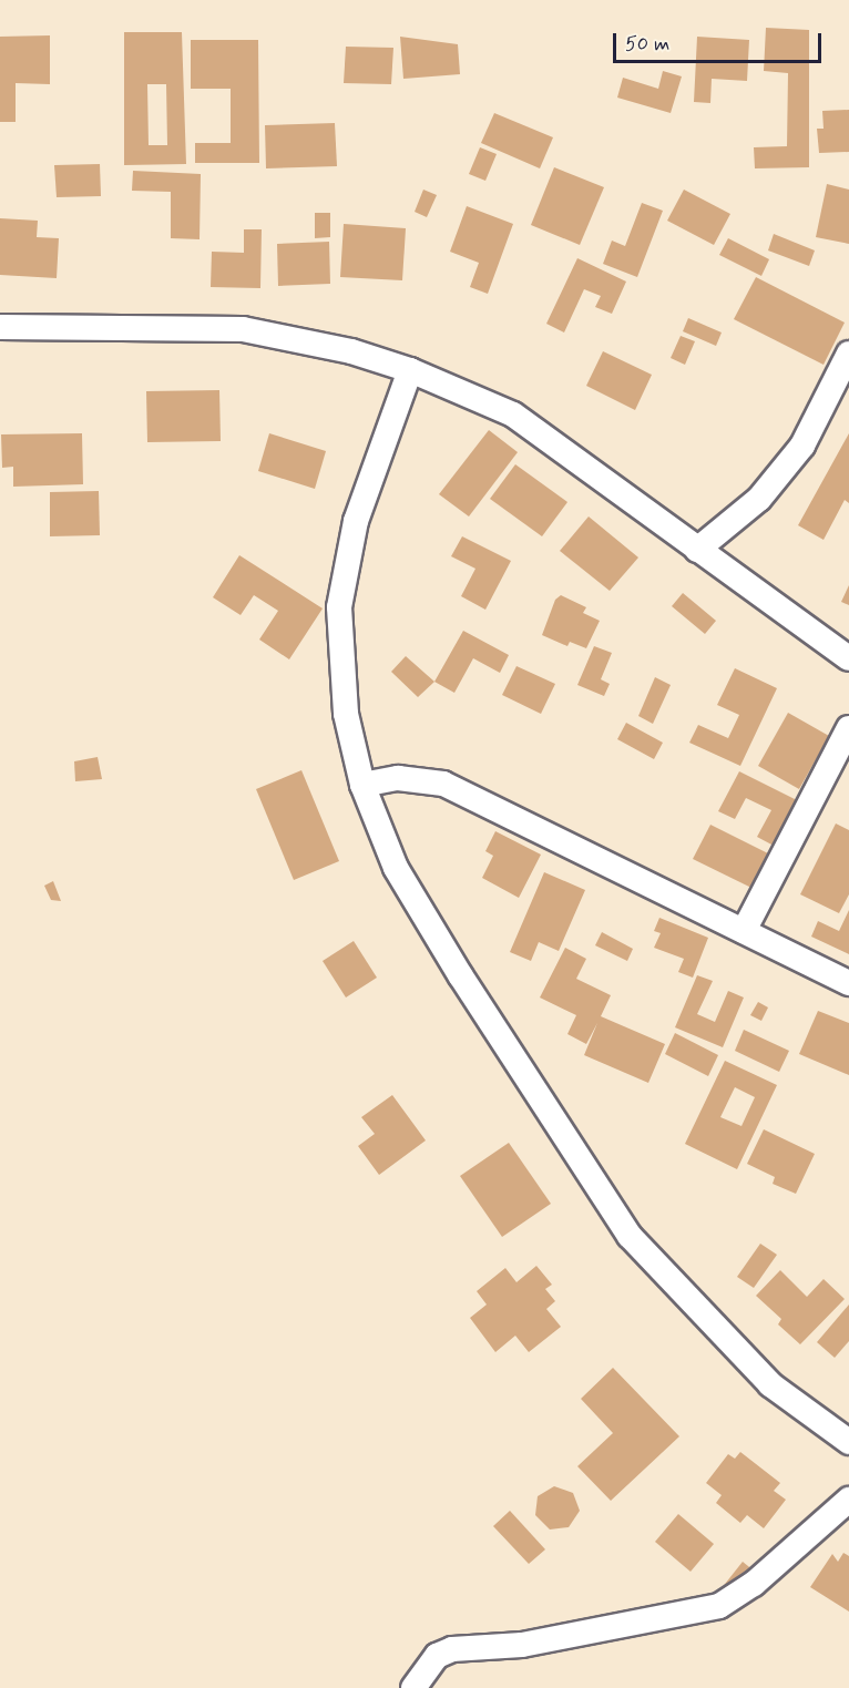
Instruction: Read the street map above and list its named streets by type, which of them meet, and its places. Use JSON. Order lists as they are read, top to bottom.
{
  "scale_bar": "50 m"
}
